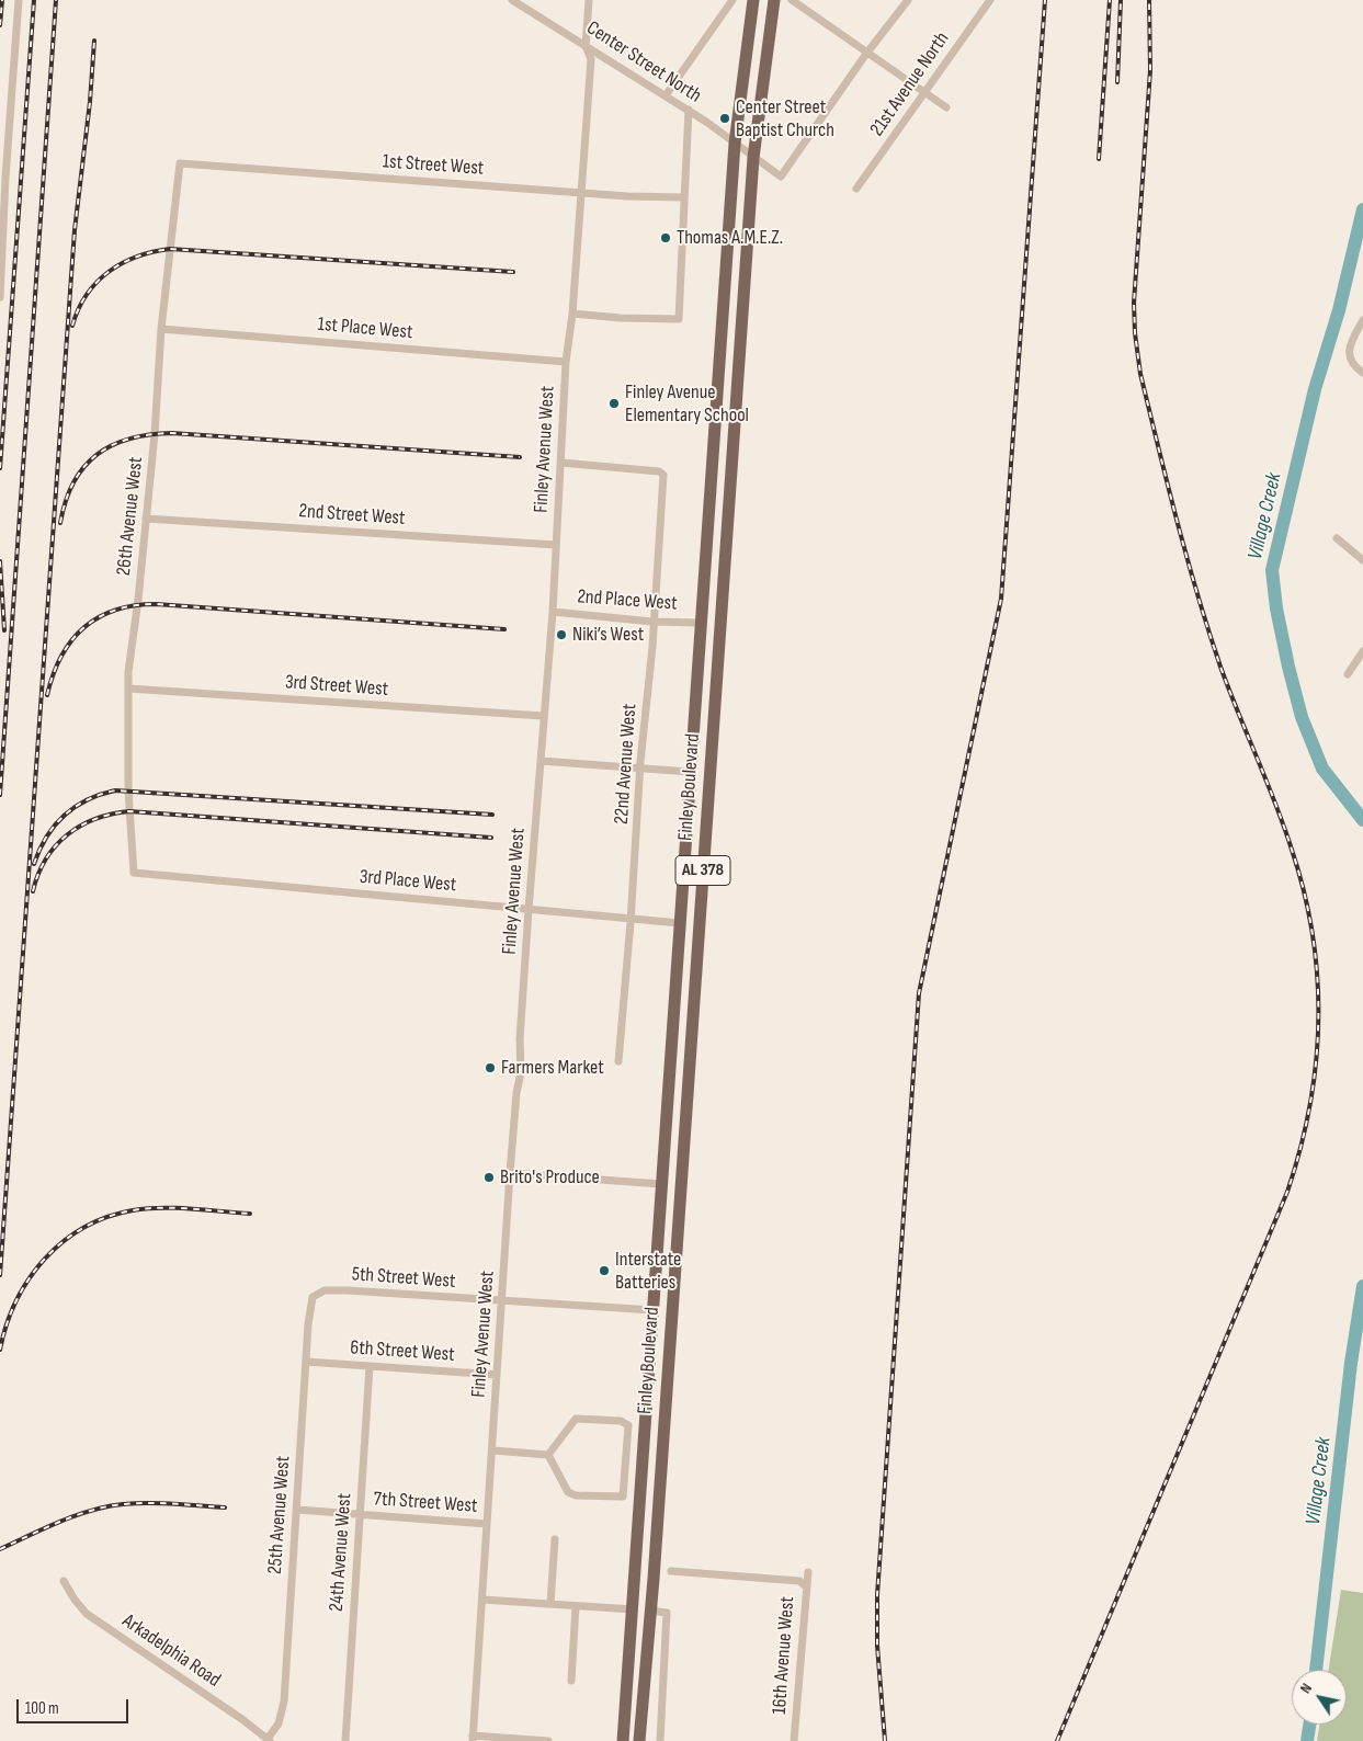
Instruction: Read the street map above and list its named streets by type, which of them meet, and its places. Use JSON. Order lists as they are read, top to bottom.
{
  "streets": {
    "main road": ["Finley Boulevard", "AL 378"],
    "street": [
      "Center Street North",
      "21st Avenue North",
      "1st Street West",
      "1st Place West",
      "Finley Avenue West",
      "2nd Street West",
      "26th Avenue West",
      "2nd Place West",
      "3rd Street West",
      "22nd Avenue West",
      "3rd Place West",
      "5th Street West",
      "6th Street West",
      "7th Street West",
      "25th Avenue West",
      "24th Avenue West",
      "Arkadelphia Road",
      "16th Avenue West"
    ]
  },
  "crossings": [
    ["Center Street North", "Finley Avenue West"],
    ["Center Street North", "Finley Boulevard"],
    ["1st Street West", "Finley Avenue West"],
    ["1st Street West", "26th Avenue West"],
    ["1st Place West", "Finley Avenue West"],
    ["1st Place West", "26th Avenue West"],
    ["Finley Avenue West", "2nd Street West"],
    ["Finley Avenue West", "2nd Place West"],
    ["Finley Avenue West", "3rd Street West"],
    ["Finley Avenue West", "22nd Avenue West"],
    ["Finley Avenue West", "3rd Place West"],
    ["Finley Avenue West", "5th Street West"],
    ["Finley Avenue West", "6th Street West"],
    ["Finley Avenue West", "7th Street West"],
    ["2nd Street West", "26th Avenue West"],
    ["26th Avenue West", "3rd Street West"],
    ["26th Avenue West", "3rd Place West"],
    ["2nd Place West", "22nd Avenue West"],
    ["2nd Place West", "Finley Boulevard"],
    ["22nd Avenue West", "3rd Place West"],
    ["Finley Boulevard", "3rd Place West"],
    ["Finley Boulevard", "5th Street West"],
    ["5th Street West", "25th Avenue West"],
    ["6th Street West", "25th Avenue West"],
    ["6th Street West", "24th Avenue West"],
    ["7th Street West", "25th Avenue West"],
    ["7th Street West", "24th Avenue West"],
    ["25th Avenue West", "Arkadelphia Road"]
  ],
  "water": ["Village Creek"],
  "places": [
    "Center Street Baptist Church",
    "Thomas A.M.E.Z.",
    "Finley Avenue Elementary School",
    "Niki’s West",
    "Farmers Market",
    "Brito's Produce",
    "Interstate Batteries"
  ],
  "scale_bar": "100 m",
  "north": "top left"
}
